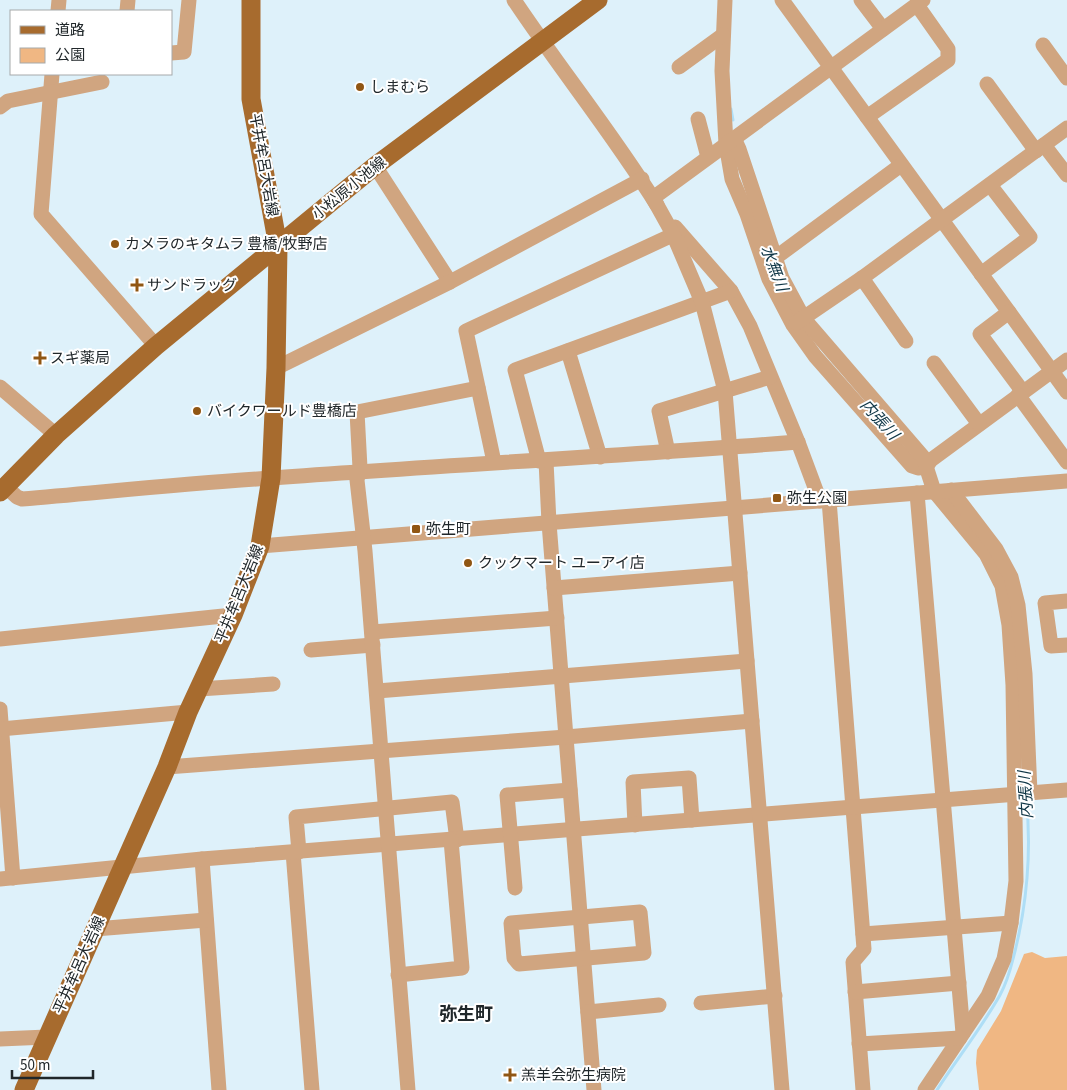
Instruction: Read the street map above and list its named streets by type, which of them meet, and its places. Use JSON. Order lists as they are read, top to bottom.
{
  "streets": {
    "main road": ["平井牟呂大岩線", "小松原小池線"]
  },
  "crossings": [
    ["平井牟呂大岩線", "小松原小池線"]
  ],
  "districts": ["弥生町"],
  "water": ["水無川", "内張川"],
  "places": {
    "other": [
      "しまむら",
      "カメラのキタムラ 豊橋/牧野店",
      "バイクワールド豊橋店",
      "クックマート ユーアイ店"
    ],
    "health": ["サンドラッグ", "スギ薬局", "羔羊会弥生病院"],
    "transit": ["弥生公園", "弥生町"]
  },
  "legend": ["道路", "公園"],
  "scale_bar": "50 m"
}
